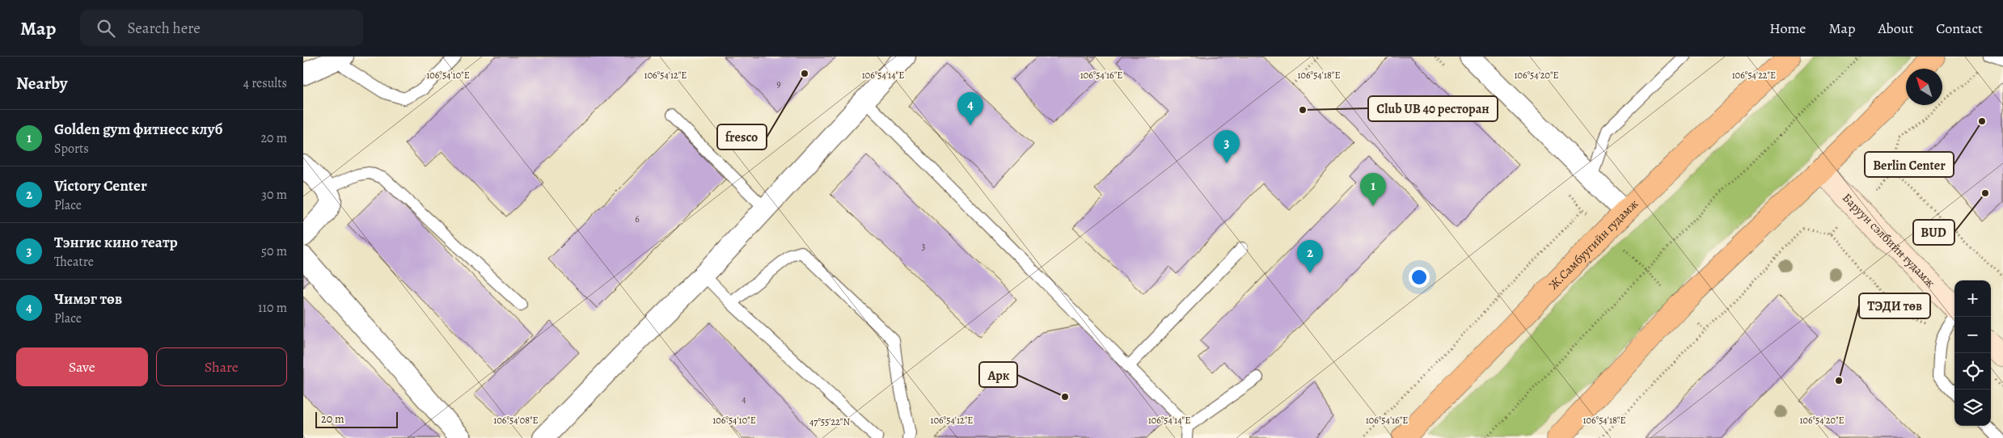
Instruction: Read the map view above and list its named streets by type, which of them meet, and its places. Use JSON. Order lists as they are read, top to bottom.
{
  "streets": {
    "main road": ["Баруун сэлбийн гудамж", "Ж.Самбуугийн гудамж"]
  },
  "places": [
    "fresco",
    "Club UB 40 ресторан",
    "Berlin Center",
    "BUD",
    "ТЭДИ төв",
    "Арк"
  ],
  "house_numbers": [
    "9",
    "6",
    "3",
    "4"
  ],
  "scale_bar": "20 m",
  "north": "top left",
  "page": {
    "header": "Map",
    "search": "Search here",
    "nav": [
      "Home",
      "Map",
      "About",
      "Contact"
    ],
    "heading": ["Nearby", "4 results"],
    "pins": [
      "4",
      "3",
      "1",
      "2"
    ],
    "list": [
      {
        "mark": "1",
        "name": "Golden gym фитнесс клуб",
        "note": "Sports",
        "value": "20 m"
      },
      {
        "mark": "2",
        "name": "Victory Center",
        "note": "Place",
        "value": "30 m"
      },
      {
        "mark": "3",
        "name": "Тэнгис кино театр",
        "note": "Theatre",
        "value": "50 m"
      },
      {
        "mark": "4",
        "name": "Чимэг төв",
        "note": "Place",
        "value": "110 m"
      }
    ],
    "map_buttons": ["+", "−"],
    "buttons": ["Save", "Share"],
    "scale": "20 m"
  },
  "coordinates": [
    "106°54'22\"E",
    "106°54'10\"E",
    "106°54'12\"E",
    "106°54'14\"E",
    "106°54'16\"E",
    "106°54'18\"E",
    "106°54'20\"E",
    "106°54'08\"E",
    "47°55'22\"N"
  ]
}
